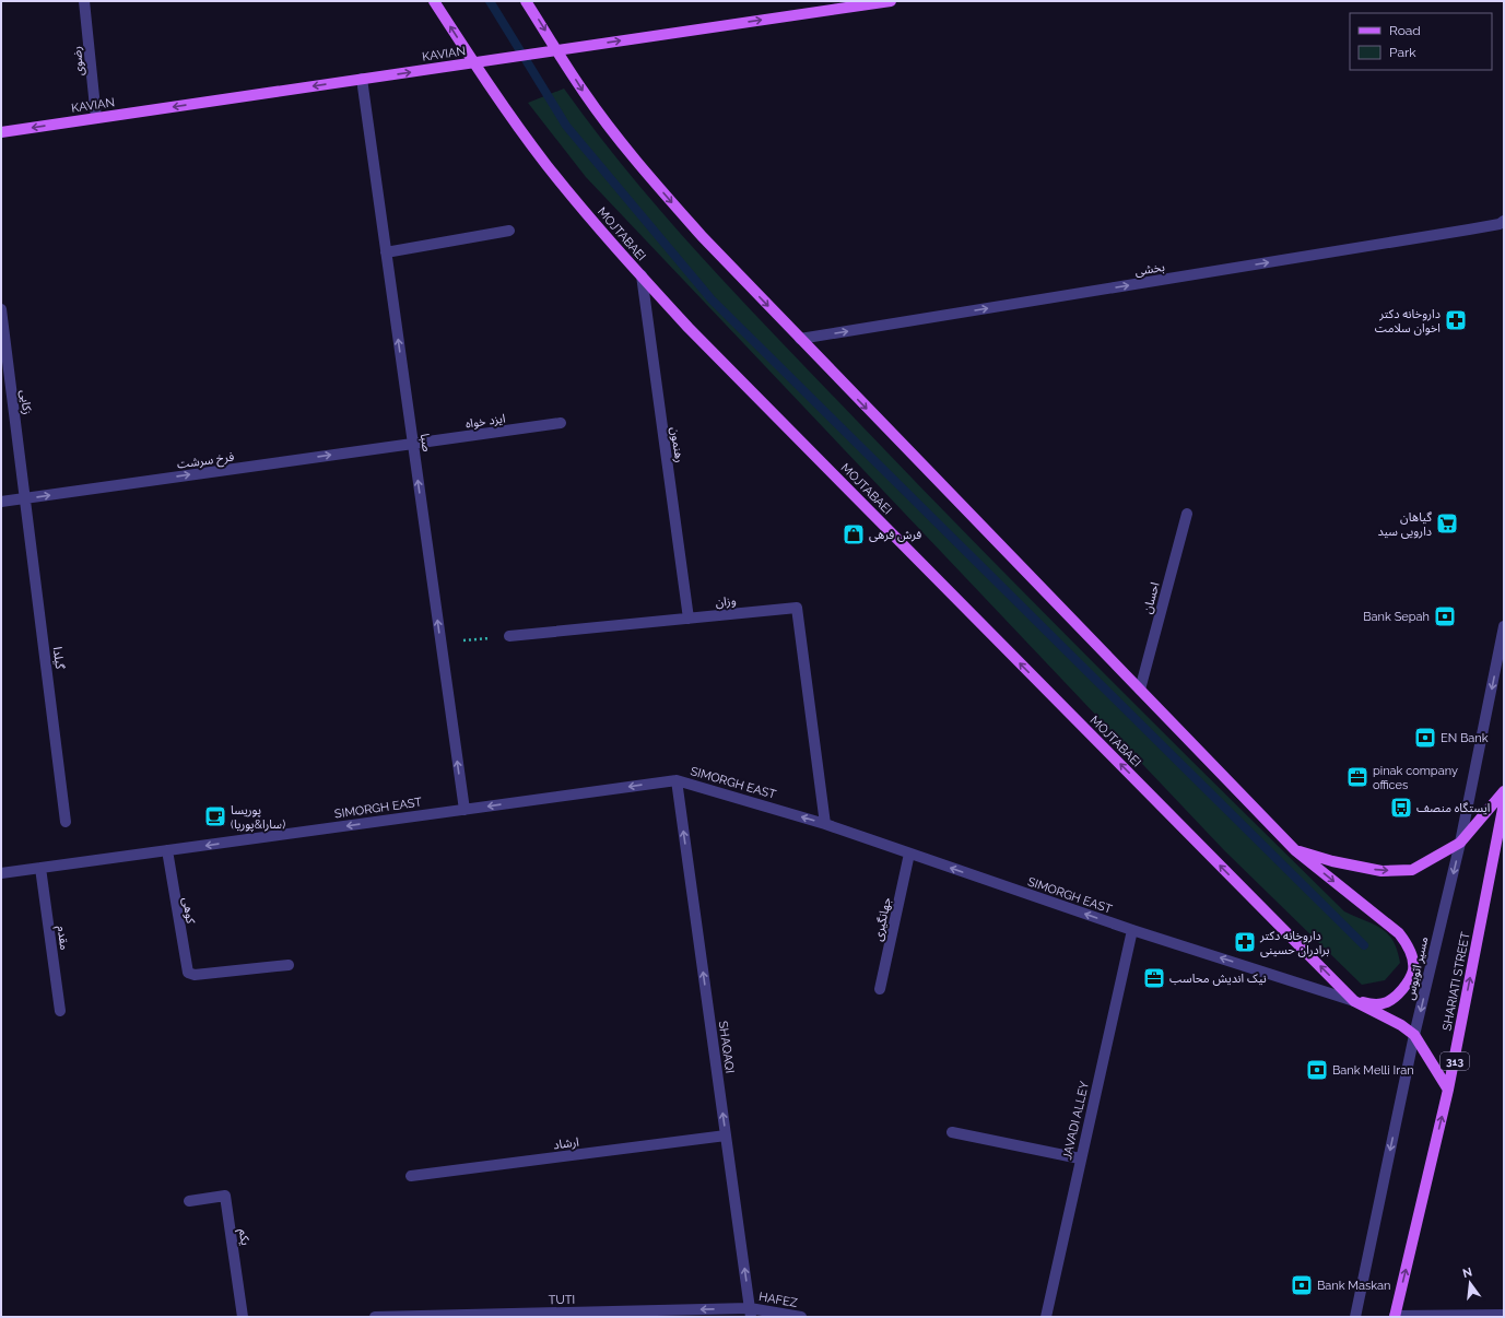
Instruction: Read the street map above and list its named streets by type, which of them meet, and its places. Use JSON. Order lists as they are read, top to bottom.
{
  "streets": {
    "main road": [
      "KAVIAN",
      "MOJTABAEI",
      "SHARIATI STREET",
      "313"
    ],
    "street": [
      "رضوی",
      "بخشی",
      "زکایی",
      "ایزد خواه",
      "صبا",
      "رهنمون",
      "فرخ سرشت",
      "احسان",
      "وزان",
      "گیلدا",
      "SIMORGH EAST",
      "کوهی",
      "جهانگیری",
      "مقدم",
      "مسیر اتوبوس",
      "SHAQAQI",
      "JAVADI ALLEY",
      "ارشاد",
      "یکم",
      "TUTI",
      "HAFEZ"
    ]
  },
  "crossings": [
    ["KAVIAN", "رضوی"],
    ["KAVIAN", "MOJTABAEI"],
    ["KAVIAN", "صبا"],
    ["MOJTABAEI", "رهنمون"],
    ["MOJTABAEI", "SIMORGH EAST"],
    ["MOJTABAEI", "مسیر اتوبوس"],
    ["زکایی", "فرخ سرشت"],
    ["زکایی", "گیلدا"],
    ["ایزد خواه", "صبا"],
    ["ایزد خواه", "فرخ سرشت"],
    ["صبا", "فرخ سرشت"],
    ["صبا", "SIMORGH EAST"],
    ["رهنمون", "وزان"],
    ["فرخ سرشت", "گیلدا"],
    ["وزان", "SIMORGH EAST"],
    ["SIMORGH EAST", "کوهی"],
    ["SIMORGH EAST", "جهانگیری"],
    ["SIMORGH EAST", "مقدم"],
    ["SIMORGH EAST", "SHAQAQI"],
    ["SIMORGH EAST", "JAVADI ALLEY"],
    ["SHAQAQI", "ارشاد"],
    ["SHAQAQI", "TUTI"],
    ["SHAQAQI", "HAFEZ"],
    ["TUTI", "HAFEZ"]
  ],
  "one_way": [
    "بخشی",
    "صبا",
    "فرخ سرشت",
    "SIMORGH EAST",
    "مسیر اتوبوس",
    "SHARIATI STREET",
    "SHAQAQI",
    "TUTI"
  ],
  "places": {
    "pharmacy": ["داروخانه دکتر اخوان سلامت", "داروخانه دکتر برادران حسینی"],
    "supermarket": ["گیاهان دارویی سید"],
    "shop": ["فرش فرهی"],
    "bank": [
      "Bank Sepah",
      "EN Bank",
      "Bank Melli Iran",
      "Bank Maskan"
    ],
    "office": ["pinak company offices", "نیک اندیش محاسب"],
    "bus stop": ["ایستگاه منصف"],
    "cafe": ["پوریسا (سارا&پوریا)"]
  },
  "legend": ["Road", "Park"],
  "north": "top"
}
